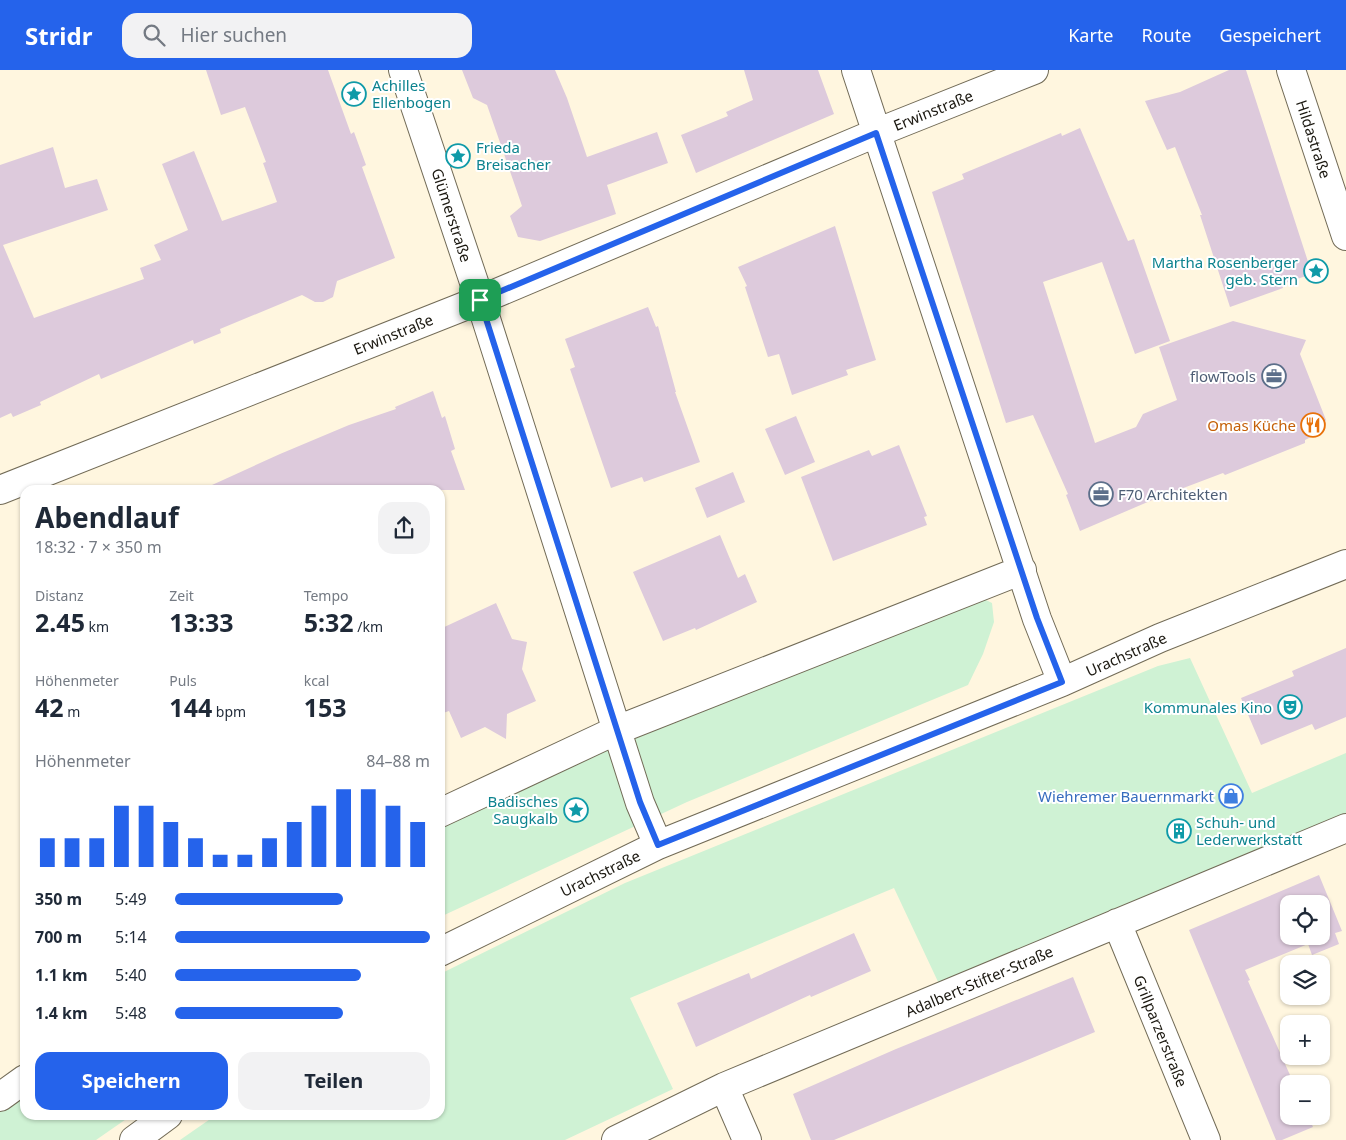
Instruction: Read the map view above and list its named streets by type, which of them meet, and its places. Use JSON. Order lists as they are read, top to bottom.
{
  "streets": {
    "street": [
      "Erwinstraße",
      "Hildastraße",
      "Glümerstraße",
      "Urachstraße",
      "Adalbert-Stifter-Straße",
      "Grillparzerstraße"
    ]
  },
  "crossings": [
    ["Erwinstraße", "Glümerstraße"],
    ["Glümerstraße", "Urachstraße"],
    ["Adalbert-Stifter-Straße", "Grillparzerstraße"]
  ],
  "places": {
    "place": [
      "Achilles Ellenbogen",
      "Frieda Breisacher",
      "Martha Rosenberger geb. Stern",
      "Badisches Saugkalb"
    ],
    "office": ["flowTools", "F70 Architekten"],
    "restaurant": ["Omas Küche"],
    "theatre": ["Kommunales Kino"],
    "shop": ["Wiehremer Bauernmarkt"],
    "building": ["Schuh- und Lederwerkstatt"]
  },
  "page": {
    "header": "Stridr",
    "search": "Hier suchen",
    "nav": ["Karte", "Route", "Gespeichert"],
    "heading": ["Abendlauf", "18:32 · 7 × 350 m"],
    "stats": [
      ["Distanz", "2.45 km"],
      ["Zeit", "13:33"],
      ["Tempo", "5:32 /km"],
      ["Höhenmeter", "42 m"],
      ["Puls", "144 bpm"],
      ["kcal", "153"]
    ],
    "chart": ["Höhenmeter", "84–88 m"],
    "list": [
      {
        "name": "350 m",
        "note": "5:49"
      },
      {
        "name": "700 m",
        "note": "5:14"
      },
      {
        "name": "1.1 km",
        "note": "5:40"
      },
      {
        "name": "1.4 km",
        "note": "5:48"
      }
    ],
    "map_buttons": ["+", "−"],
    "buttons": ["Speichern", "Teilen"]
  }
}
